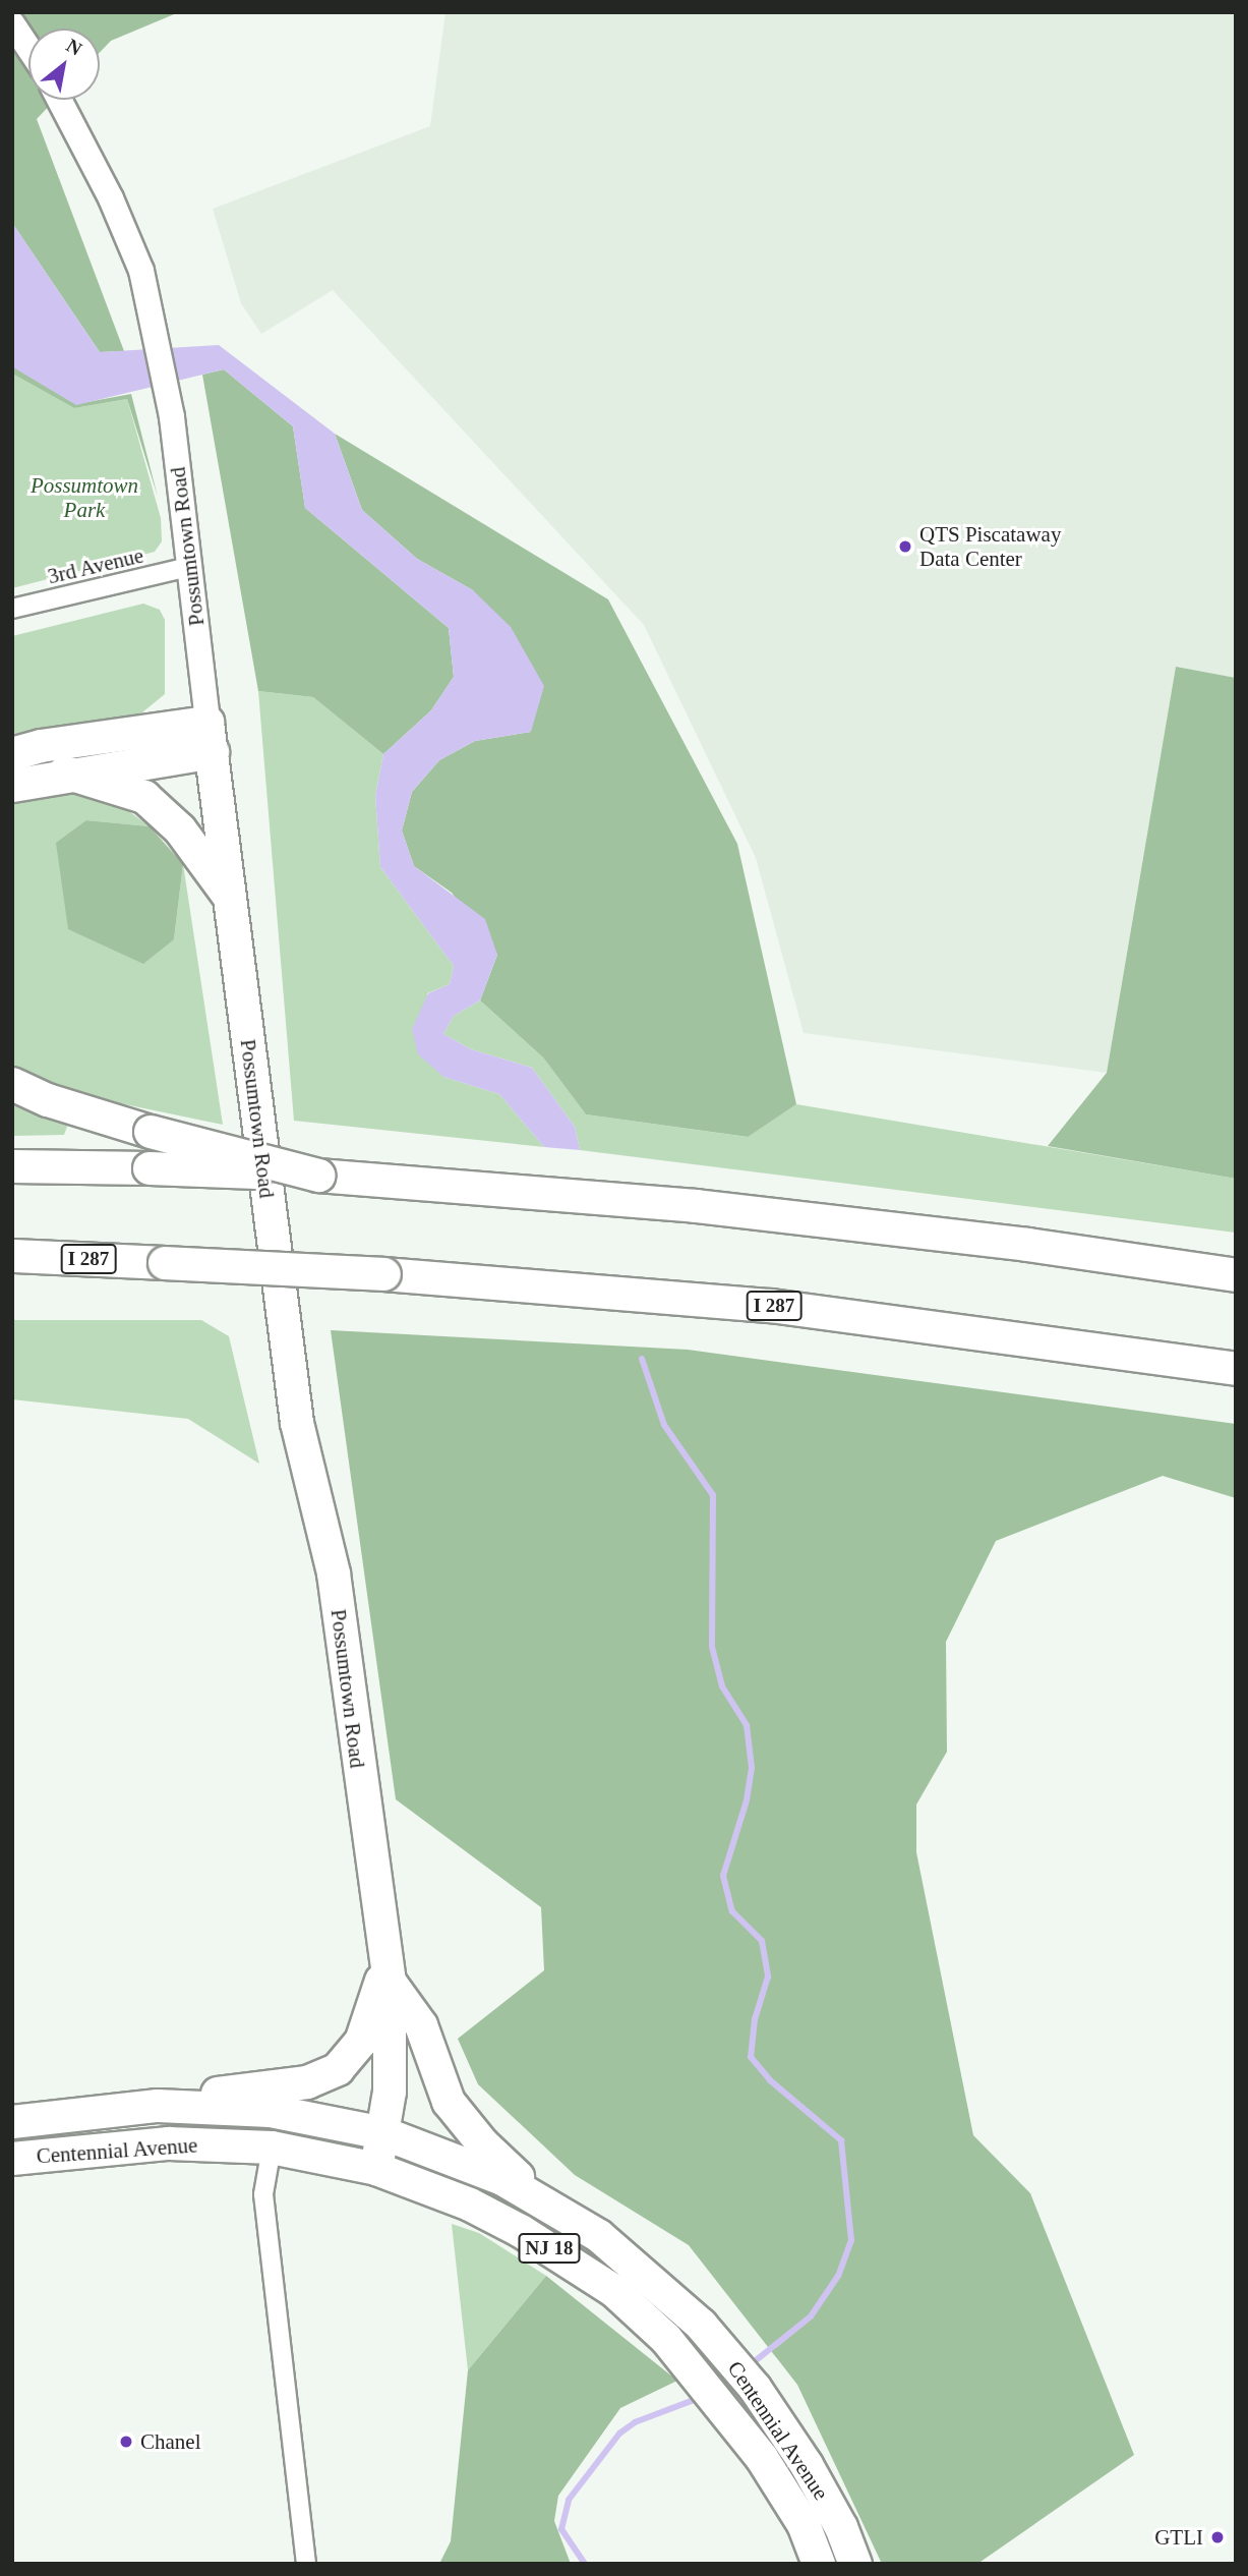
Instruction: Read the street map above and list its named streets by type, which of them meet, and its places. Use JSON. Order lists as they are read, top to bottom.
{
  "streets": {
    "highway": [
      "Possumtown Road",
      "I 287",
      "Centennial Avenue",
      "NJ 18"
    ],
    "street": ["3rd Avenue"]
  },
  "crossings": [
    ["Possumtown Road", "3rd Avenue"],
    ["Possumtown Road", "Centennial Avenue"]
  ],
  "parks": ["Possumtown Park"],
  "places": ["QTS Piscataway Data Center", "Chanel", "GTLI"],
  "north": "top right"
}
